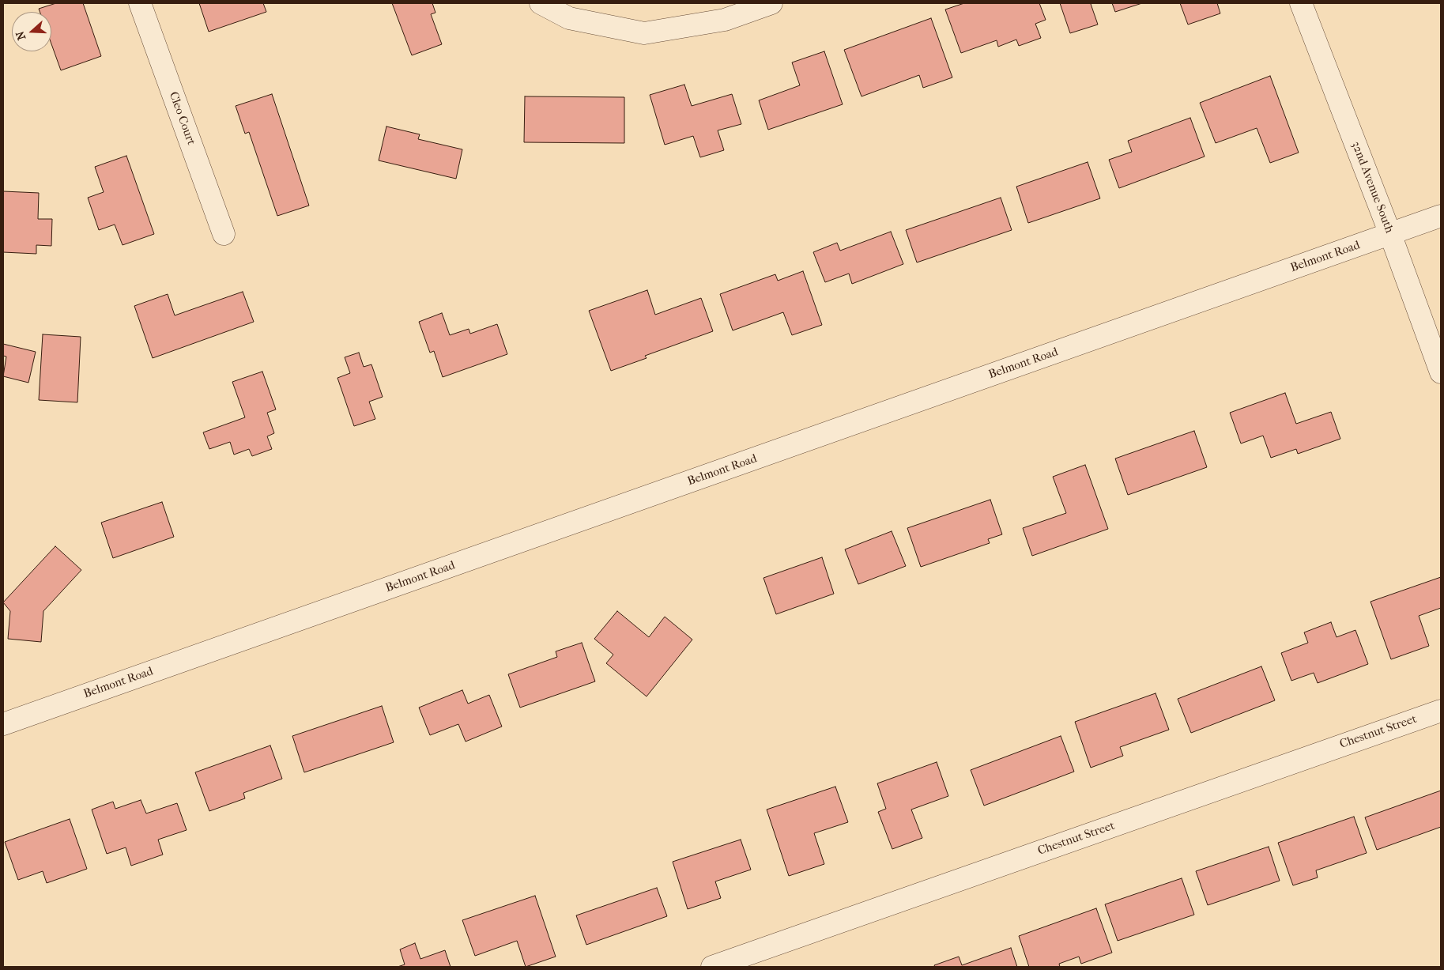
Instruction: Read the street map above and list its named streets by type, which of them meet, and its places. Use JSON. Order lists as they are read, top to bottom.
{
  "streets": {
    "street": [
      "Cleo Court",
      "32nd Avenue South",
      "Belmont Road",
      "Chestnut Street"
    ]
  },
  "crossings": [
    ["32nd Avenue South", "Belmont Road"]
  ],
  "north": "left"
}
